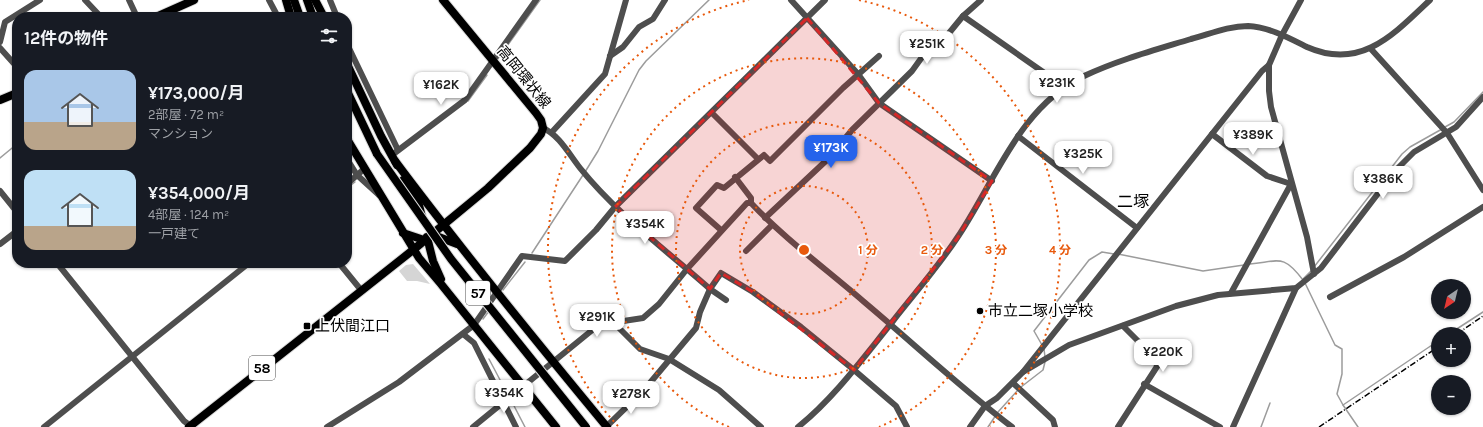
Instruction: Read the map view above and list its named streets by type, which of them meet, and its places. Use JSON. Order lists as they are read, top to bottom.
{
  "streets": {
    "main road": ["高岡環状線", "57", "58"]
  },
  "crossings": [
    ["高岡環状線", "57"],
    ["高岡環状線", "58"],
    ["57", "58"]
  ],
  "districts": ["二塚"],
  "places": {
    "other": ["市立二塚小学校"],
    "transit": ["上伏間江口"]
  },
  "north": "bottom left",
  "page": {
    "heading": "12件の物件",
    "price": [
      "¥251K",
      "¥231K",
      "¥162K",
      "¥389K",
      "¥173K",
      "¥325K",
      "¥386K",
      "¥354K",
      "¥291K",
      "¥220K",
      "¥354K",
      "¥278K"
    ],
    "list": [
      {
        "name": "¥173,000/月",
        "note": "2部屋 · 72 m² · マンション"
      },
      {
        "name": "¥354,000/月",
        "note": "4部屋 · 124 m² · 一戸建て"
      }
    ],
    "map_buttons": ["+", "−"]
  },
  "rings": [
    "1 分",
    "2 分",
    "3 分",
    "4 分"
  ]
}
